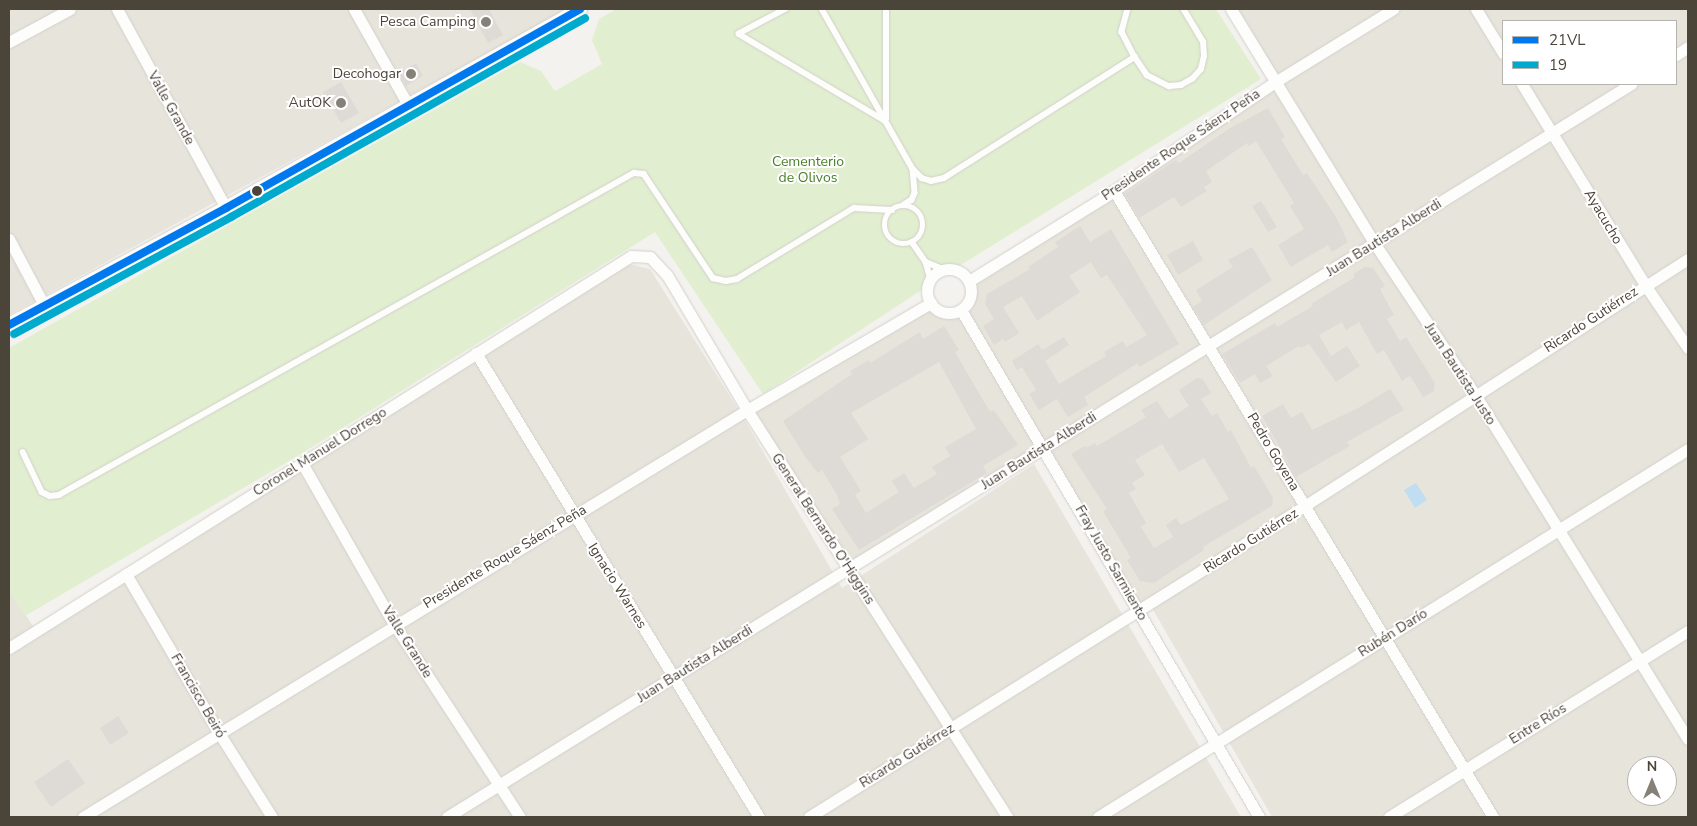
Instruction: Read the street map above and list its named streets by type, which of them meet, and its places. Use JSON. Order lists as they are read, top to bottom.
{
  "streets": {
    "street": [
      "Valle Grande",
      "Presidente Roque Sáenz Peña",
      "Ayacucho",
      "Juan Bautista Alberdi",
      "Ricardo Gutiérrez",
      "Juan Bautista Justo",
      "Coronel Manuel Dorrego",
      "Pedro Goyena",
      "General Bernardo O'Higgins",
      "Fray Justo Sarmiento",
      "Ignacio Warnes",
      "Rubén Darío",
      "Francisco Beiró",
      "Entre Ríos"
    ]
  },
  "crossings": [
    ["Valle Grande", "Presidente Roque Sáenz Peña"],
    ["Valle Grande", "Juan Bautista Alberdi"],
    ["Valle Grande", "Coronel Manuel Dorrego"],
    ["Presidente Roque Sáenz Peña", "Juan Bautista Justo"],
    ["Presidente Roque Sáenz Peña", "Pedro Goyena"],
    ["Presidente Roque Sáenz Peña", "General Bernardo O'Higgins"],
    ["Presidente Roque Sáenz Peña", "Fray Justo Sarmiento"],
    ["Presidente Roque Sáenz Peña", "Ignacio Warnes"],
    ["Presidente Roque Sáenz Peña", "Francisco Beiró"],
    ["Ayacucho", "Juan Bautista Alberdi"],
    ["Ayacucho", "Ricardo Gutiérrez"],
    ["Juan Bautista Alberdi", "Juan Bautista Justo"],
    ["Juan Bautista Alberdi", "Pedro Goyena"],
    ["Juan Bautista Alberdi", "General Bernardo O'Higgins"],
    ["Juan Bautista Alberdi", "Fray Justo Sarmiento"],
    ["Juan Bautista Alberdi", "Ignacio Warnes"],
    ["Ricardo Gutiérrez", "Juan Bautista Justo"],
    ["Ricardo Gutiérrez", "Pedro Goyena"],
    ["Ricardo Gutiérrez", "General Bernardo O'Higgins"],
    ["Ricardo Gutiérrez", "Fray Justo Sarmiento"],
    ["Juan Bautista Justo", "Rubén Darío"],
    ["Juan Bautista Justo", "Entre Ríos"],
    ["Coronel Manuel Dorrego", "General Bernardo O'Higgins"],
    ["Coronel Manuel Dorrego", "Ignacio Warnes"],
    ["Coronel Manuel Dorrego", "Francisco Beiró"],
    ["Pedro Goyena", "Rubén Darío"],
    ["Pedro Goyena", "Entre Ríos"],
    ["Fray Justo Sarmiento", "Rubén Darío"]
  ],
  "parks": ["Cementerio de Olivos"],
  "places": ["Pesca Camping", "Decohogar", "AutOK"],
  "lines": ["transit line 21VL", "transit line 19"],
  "legend": ["21VL", "19"],
  "north": "top"
}
